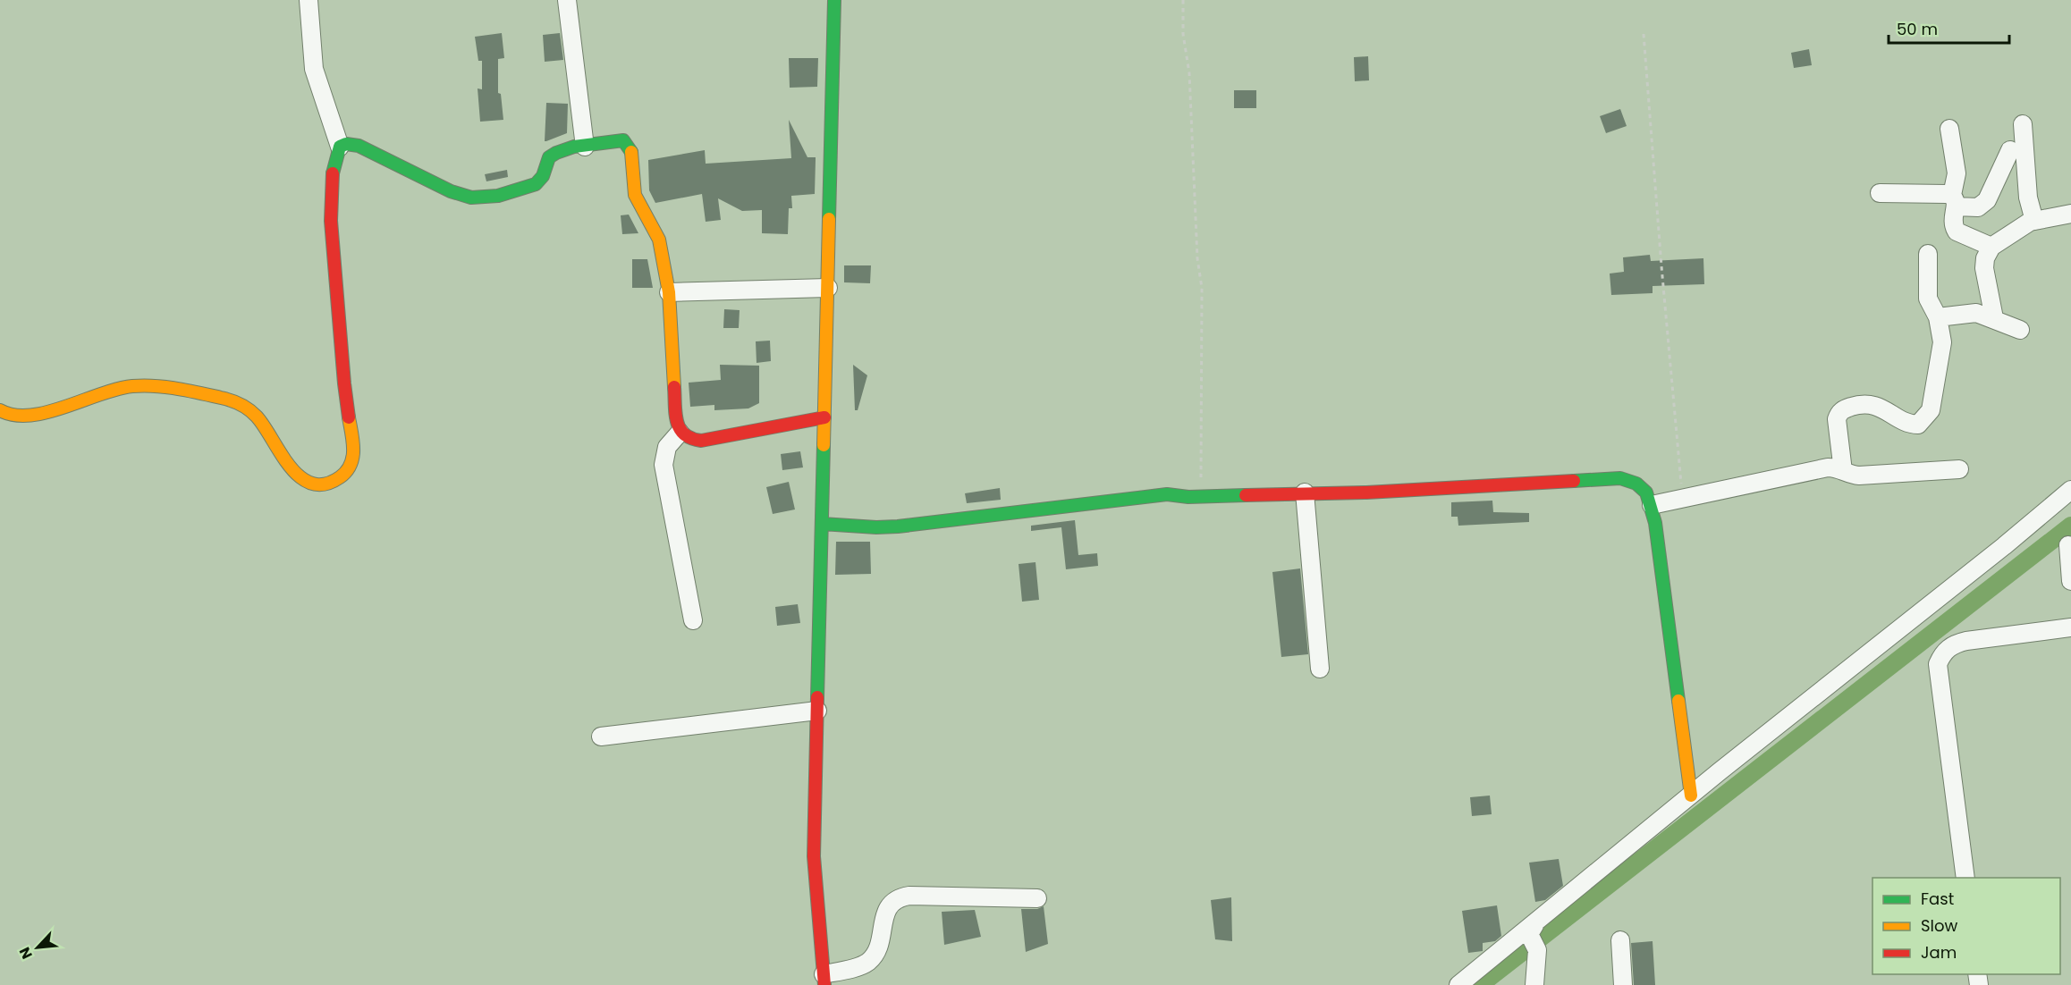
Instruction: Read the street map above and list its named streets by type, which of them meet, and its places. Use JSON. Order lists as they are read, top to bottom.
{
  "legend": ["Fast", "Slow", "Jam"],
  "scale_bar": "50 m",
  "north": "bottom left"
}
